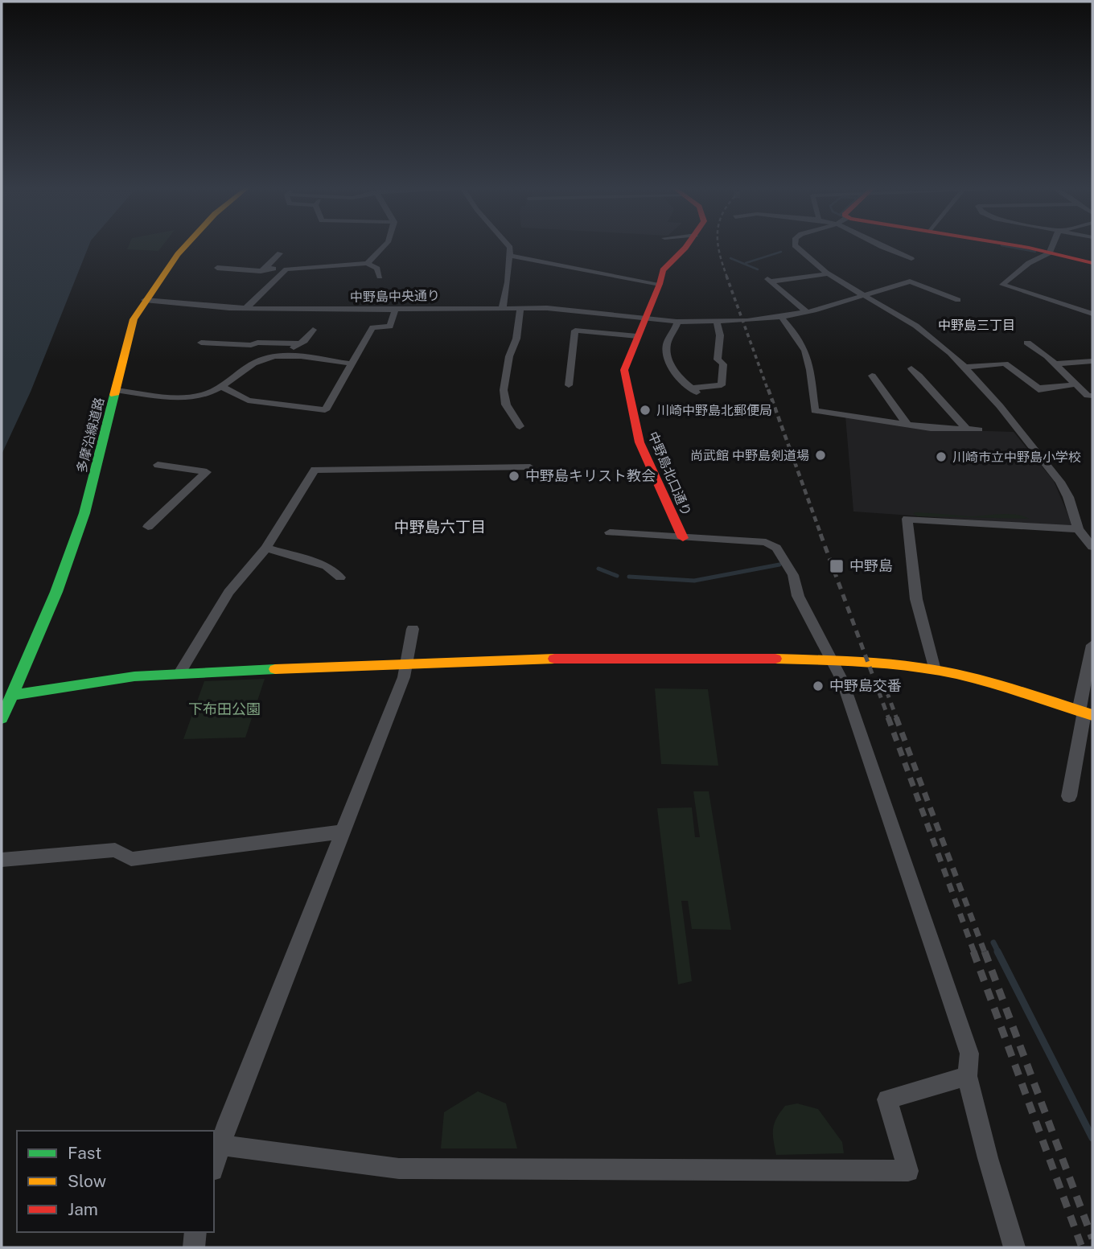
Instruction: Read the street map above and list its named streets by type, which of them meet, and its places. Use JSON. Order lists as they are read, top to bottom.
{
  "streets": {
    "street": ["中野島中央通り", "多摩沿線道路", "中野島北口通り"]
  },
  "crossings": [
    ["中野島中央通り", "多摩沿線道路"],
    ["中野島中央通り", "中野島北口通り"]
  ],
  "districts": ["中野島三丁目", "中野島六丁目"],
  "parks": ["下布田公園"],
  "places": {
    "other": [
      "川崎中野島北郵便局",
      "尚武館 中野島剣道場",
      "川崎市立中野島小学校",
      "中野島キリスト教会",
      "中野島交番"
    ],
    "transit": ["中野島"]
  },
  "legend": ["Fast", "Slow", "Jam"]
}
